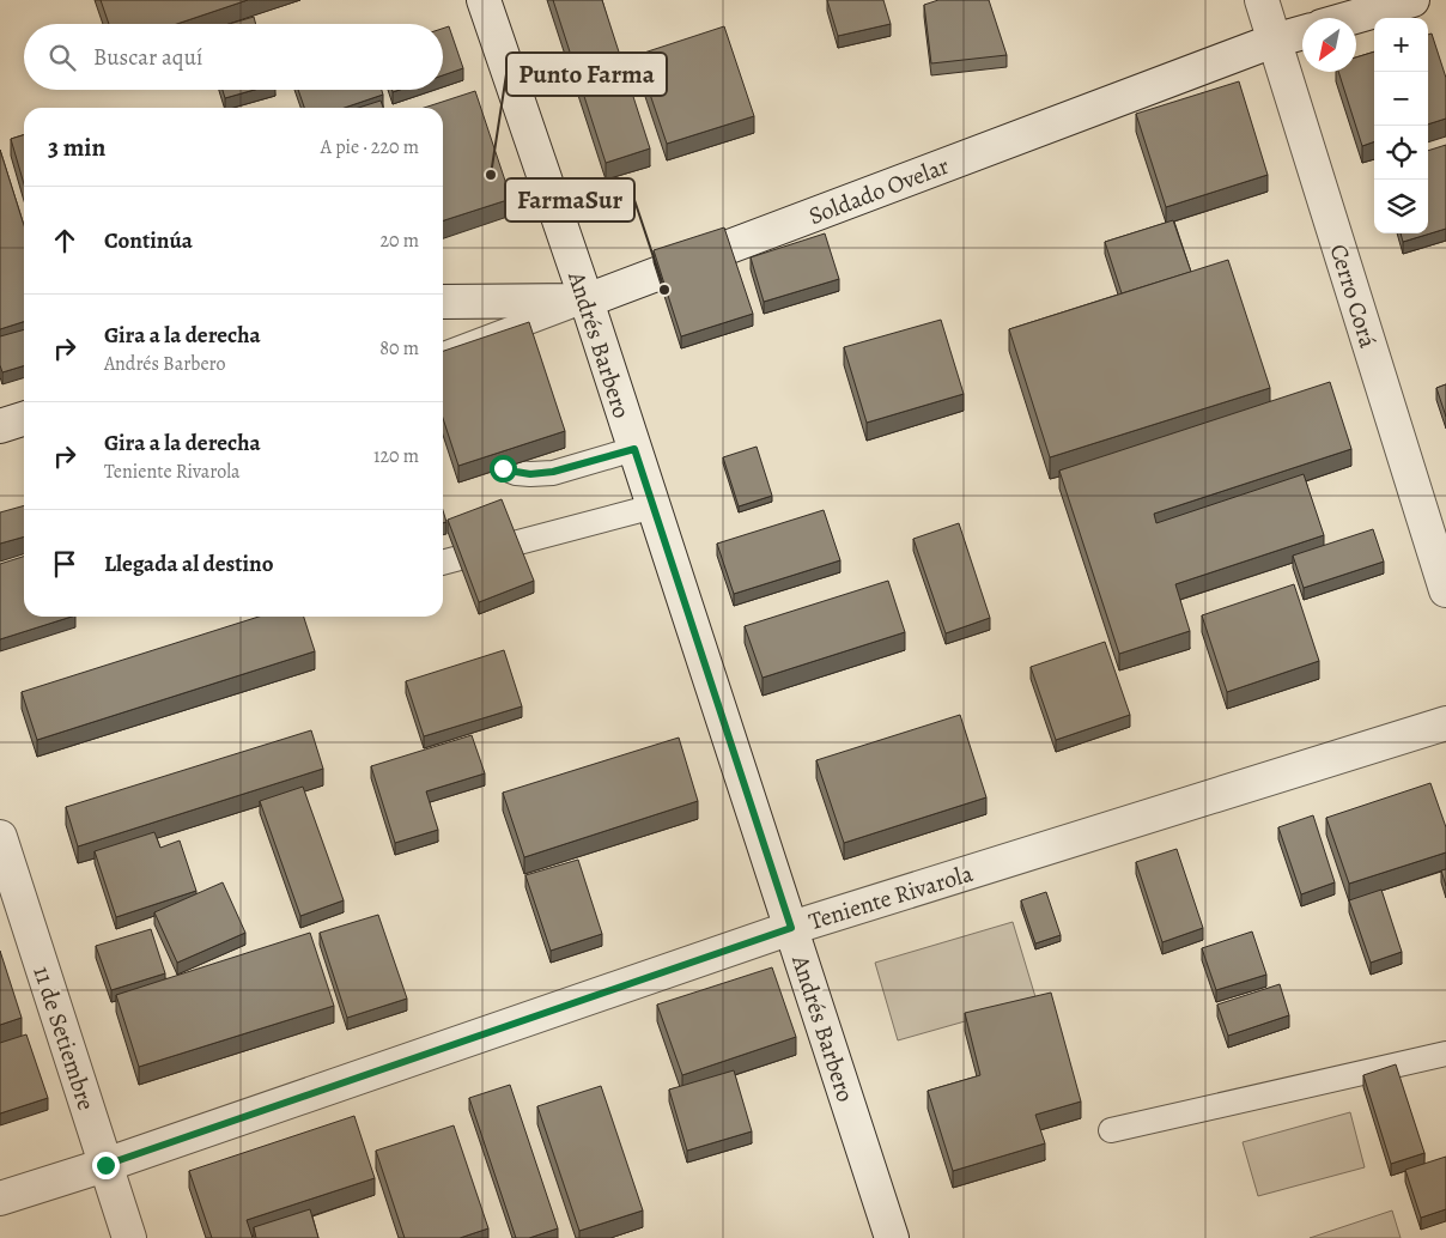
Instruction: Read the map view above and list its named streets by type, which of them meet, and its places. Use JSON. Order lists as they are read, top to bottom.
{
  "streets": {
    "street": [
      "Soldado Ovelar",
      "Cerro Corá",
      "Andrés Barbero",
      "Teniente Rivarola",
      "11 de Setiembre"
    ]
  },
  "crossings": [
    ["Soldado Ovelar", "Cerro Corá"],
    ["Soldado Ovelar", "Andrés Barbero"],
    ["Andrés Barbero", "Teniente Rivarola"],
    ["Teniente Rivarola", "11 de Setiembre"]
  ],
  "places": ["Punto Farma", "FarmaSur"],
  "north": "bottom left",
  "page": {
    "map_buttons": ["+", "−"],
    "search": "Buscar aquí",
    "heading": ["3 min", "A pie · 220 m"],
    "list": [
      ["Continúa", "20 m"],
      ["Gira a la derecha", "Andrés Barbero", "80 m"],
      ["Gira a la derecha", "Teniente Rivarola", "120 m"],
      "Llegada al destino"
    ]
  }
}
